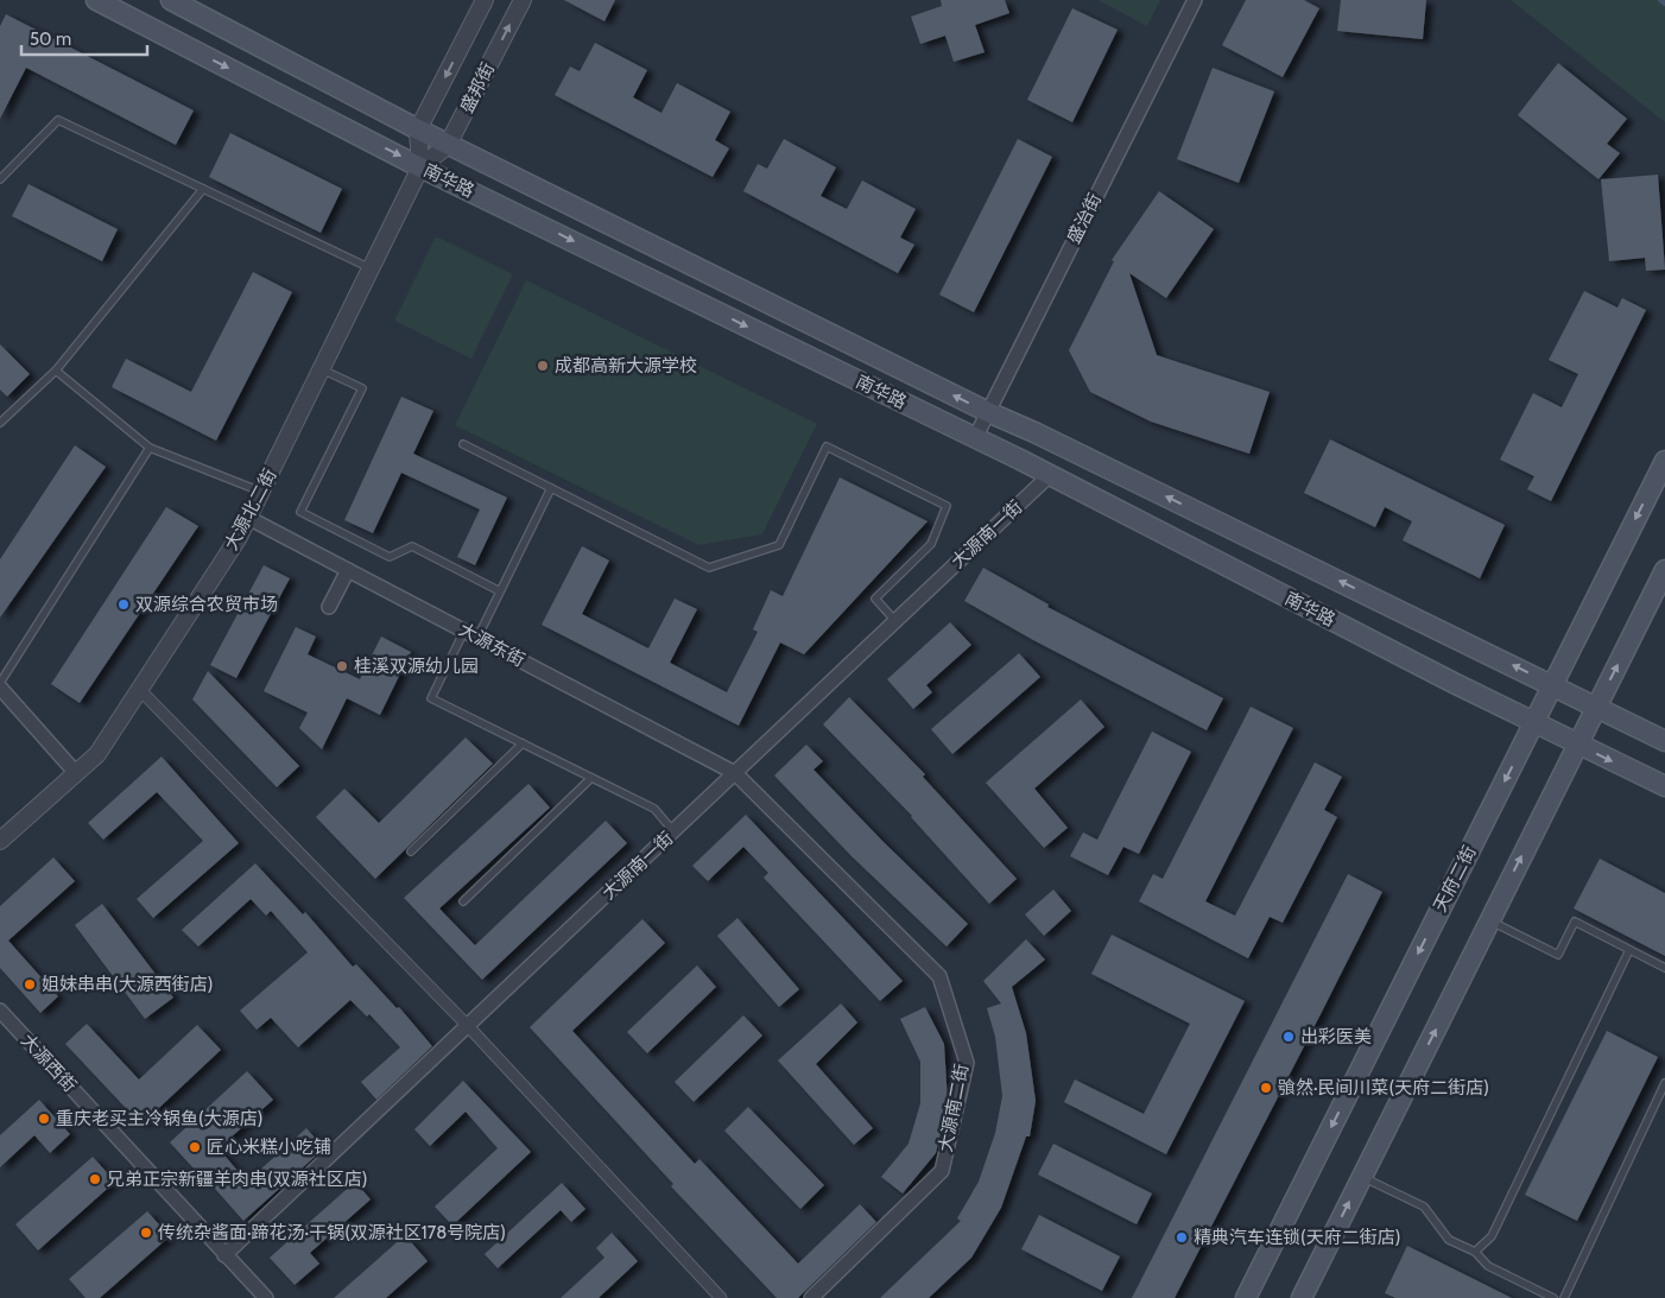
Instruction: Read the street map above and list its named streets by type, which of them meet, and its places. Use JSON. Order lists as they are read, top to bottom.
{
  "streets": {
    "main road": ["南华路", "天府二街"],
    "street": [
      "盛邦街",
      "盛治街",
      "大源北二街",
      "大源南一街",
      "大源东街",
      "大源西街",
      "大源南二街"
    ]
  },
  "crossings": [
    ["盛邦街", "南华路"],
    ["盛邦街", "大源北二街"],
    ["南华路", "盛治街"],
    ["南华路", "大源北二街"],
    ["南华路", "大源南一街"],
    ["南华路", "天府二街"],
    ["大源北二街", "大源东街"],
    ["大源南一街", "大源东街"],
    ["大源南一街", "大源西街"],
    ["大源南一街", "大源南二街"],
    ["大源东街", "大源南二街"]
  ],
  "places": [
    "成都高新大源学校",
    "双源综合农贸市场",
    "桂溪双源幼儿园",
    "姐妹串串(大源西街店)",
    "出彩医美",
    "飸然·民间川菜(天府二街店)",
    "重庆老买主冷锅鱼(大源店)",
    "匠心米糕小吃铺",
    "兄弟正宗新疆羊肉串(双源社区店)",
    "传统杂酱面·蹄花汤·干锅(双源社区178号院店)",
    "精典汽车连锁(天府二街店)"
  ],
  "scale_bar": "50 m"
}
